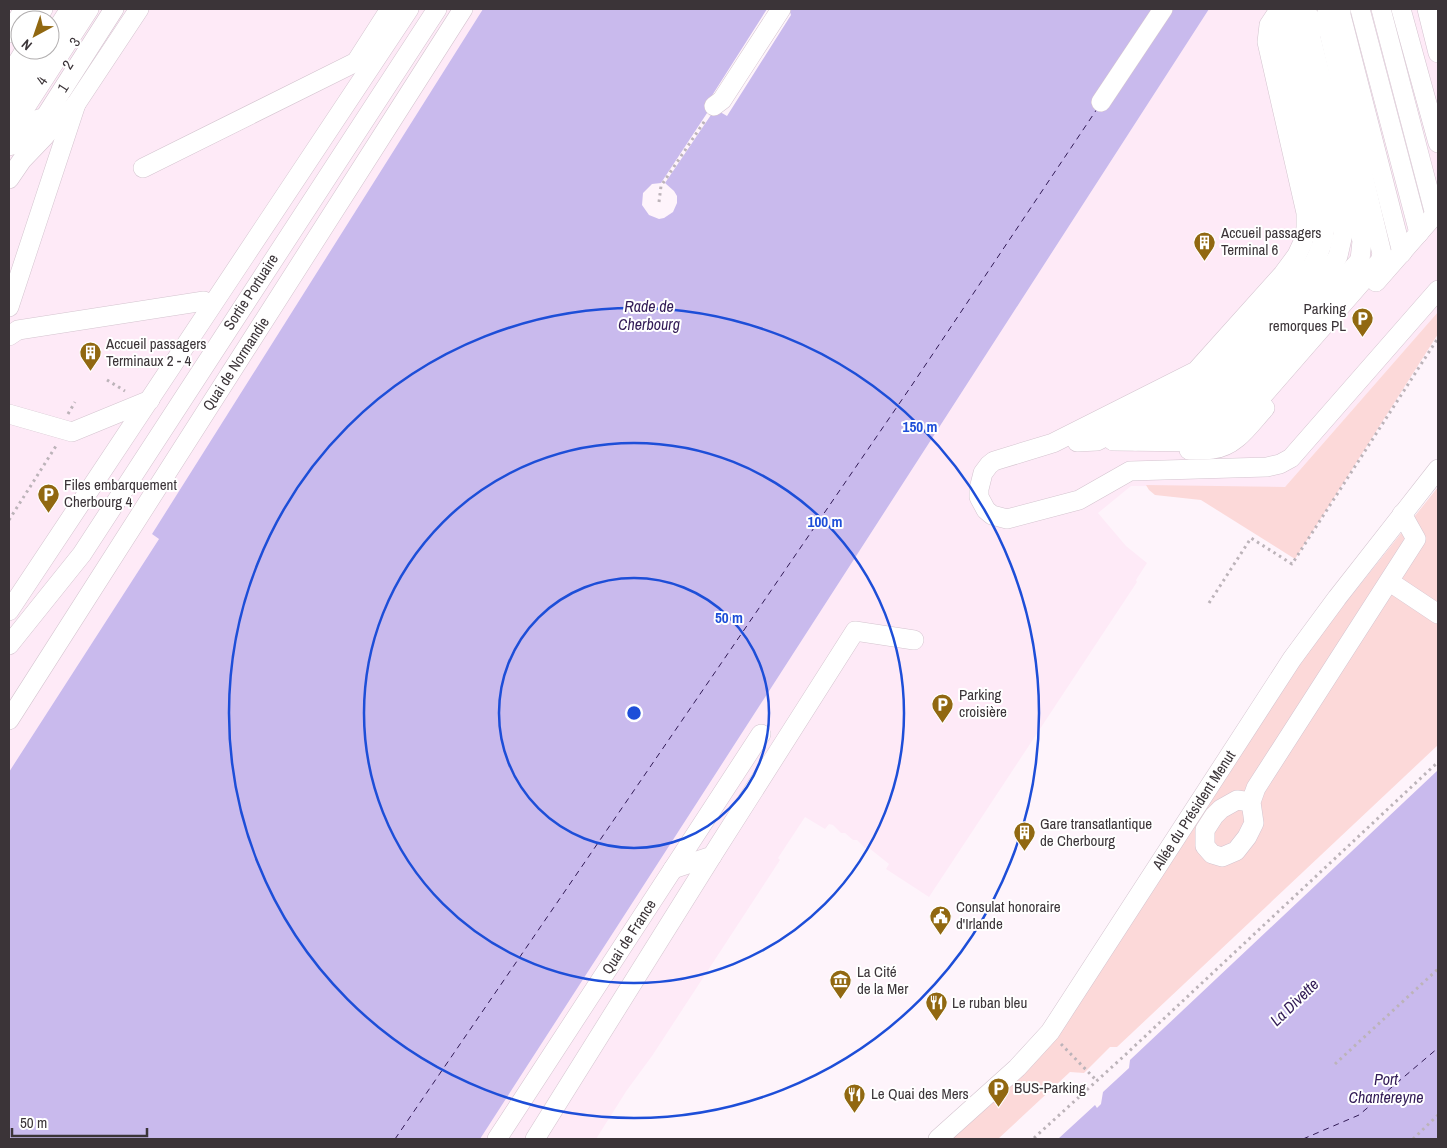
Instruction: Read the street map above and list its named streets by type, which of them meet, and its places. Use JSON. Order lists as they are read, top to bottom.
{
  "streets": {
    "street": [
      "3",
      "2",
      "4",
      "1",
      "Sortie Portuaire",
      "Quai de Normandie",
      "Allée du Président Menut",
      "Quai de France"
    ]
  },
  "crossings": [
    ["3", "2"],
    ["3", "4"],
    ["3", "1"],
    ["2", "4"],
    ["2", "1"],
    ["4", "1"]
  ],
  "water": ["Rade de Cherbourg", "La Divette", "Port Chantereyne"],
  "places": {
    "building": ["Accueil passagers Terminal 6", "Accueil passagers Terminaux 2 - 4", "Gare transatlantique de Cherbourg"],
    "parking": [
      "Parking remorques PL",
      "Files embarquement Cherbourg 4",
      "Parking croisière",
      "BUS-Parking"
    ],
    "public building": ["Consulat honoraire d'Irlande"],
    "museum": ["La Cité de la Mer"],
    "restaurant": ["Le ruban bleu", "Le Quai des Mers"]
  },
  "scale_bar": "50 m",
  "north": "bottom left",
  "rings": ["150 m", "100 m", "50 m"]
}
